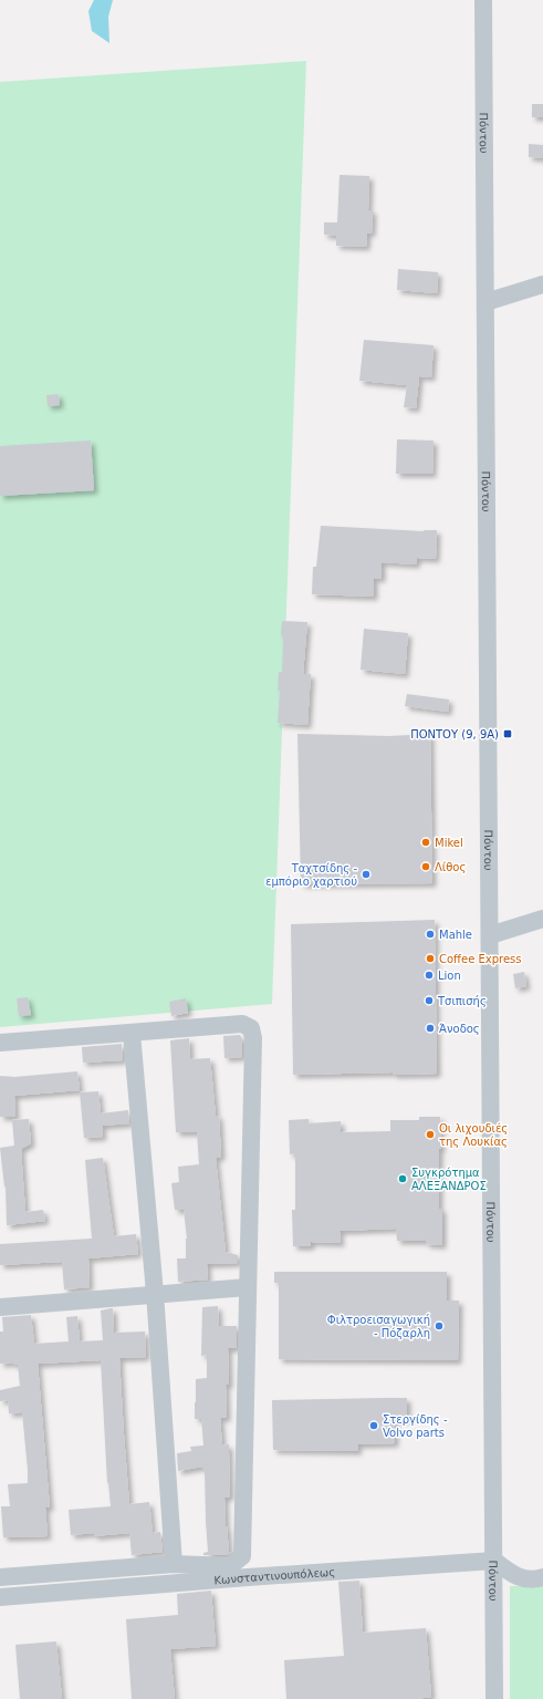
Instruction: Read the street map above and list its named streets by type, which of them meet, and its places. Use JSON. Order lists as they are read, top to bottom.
{
  "streets": {
    "street": ["Πόντου", "Κωνσταντινουπόλεως"]
  },
  "crossings": [
    ["Πόντου", "Κωνσταντινουπόλεως"]
  ],
  "places": {
    "transit": ["ΠΟΝΤΟΥ (9, 9Α)"],
    "other": [
      "Mikel",
      "Λίθος",
      "Ταχτσίδης - εμπόριο χαρτιού",
      "Mahle",
      "Coffee Express",
      "Lion",
      "Τσιπισής",
      "Άνοδος",
      "Οι λιχουδιές της Λουκίας",
      "Συγκρότημα ΑΛΕΞΑΝΔΡΟΣ",
      "Φιλτροεισαγωγική - Πόζαρλη",
      "Στεργίδης - Volvo parts"
    ]
  }
}
